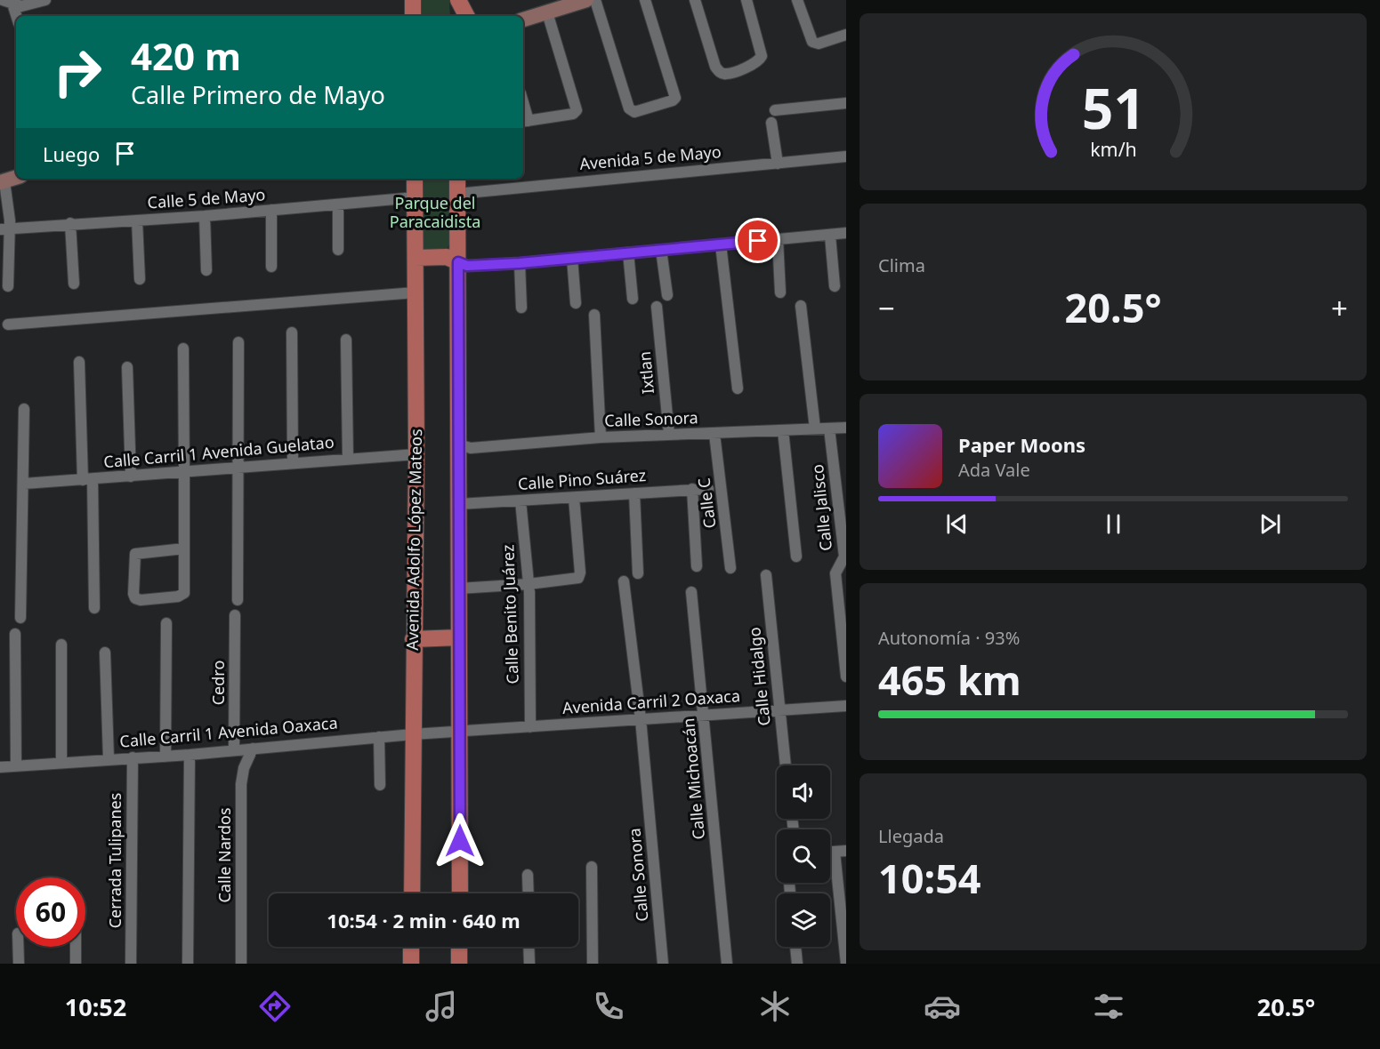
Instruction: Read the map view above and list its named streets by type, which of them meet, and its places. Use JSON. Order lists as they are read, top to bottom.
{
  "streets": {
    "main road": ["Avenida Adolfo López Mateos"],
    "street": [
      "Avenida 5 de Mayo",
      "Calle 5 de Mayo",
      "Ixtlan",
      "Calle Sonora",
      "Calle Carril 1 Avenida Guelatao",
      "Calle Pino Suárez",
      "Calle C",
      "Calle Jalisco",
      "Calle Benito Juárez",
      "Calle Hidalgo",
      "Cedro",
      "Avenida Carril 2 Oaxaca",
      "Calle Carril 1 Avenida Oaxaca",
      "Calle Michoacán",
      "Calle Nardos",
      "Cerrada Tulipanes"
    ]
  },
  "crossings": [
    ["Calle 5 de Mayo", "Avenida Adolfo López Mateos"],
    ["Ixtlan", "Calle Sonora"],
    ["Calle Sonora", "Calle C"],
    ["Calle Sonora", "Calle Jalisco"],
    ["Calle Sonora", "Avenida Carril 2 Oaxaca"],
    ["Calle Carril 1 Avenida Guelatao", "Avenida Adolfo López Mateos"],
    ["Calle Pino Suárez", "Calle Benito Juárez"],
    ["Avenida Adolfo López Mateos", "Calle Carril 1 Avenida Oaxaca"],
    ["Calle Benito Juárez", "Avenida Carril 2 Oaxaca"],
    ["Calle Hidalgo", "Avenida Carril 2 Oaxaca"],
    ["Cedro", "Calle Carril 1 Avenida Oaxaca"],
    ["Avenida Carril 2 Oaxaca", "Calle Carril 1 Avenida Oaxaca"],
    ["Avenida Carril 2 Oaxaca", "Calle Michoacán"],
    ["Calle Carril 1 Avenida Oaxaca", "Calle Nardos"],
    ["Calle Carril 1 Avenida Oaxaca", "Cerrada Tulipanes"]
  ],
  "parks": ["Parque del Paracaidista"],
  "page": {
    "turn": ["420 m", "Calle Primero de Mayo"],
    "then": "Luego",
    "tile": [
      "Clima",
      ["Autonomía · 93%", "465 km"],
      ["Llegada", "10:54"]
    ],
    "heat": ["−", "20.5°", "+"],
    "song": ["Paper Moons", "Ada Vale"],
    "limit": "60",
    "trip": "10:54 · 2 min · 640 m",
    "tabs": ["10:52", "20.5°"],
    "gauge": ["51", "km/h"]
  }
}
